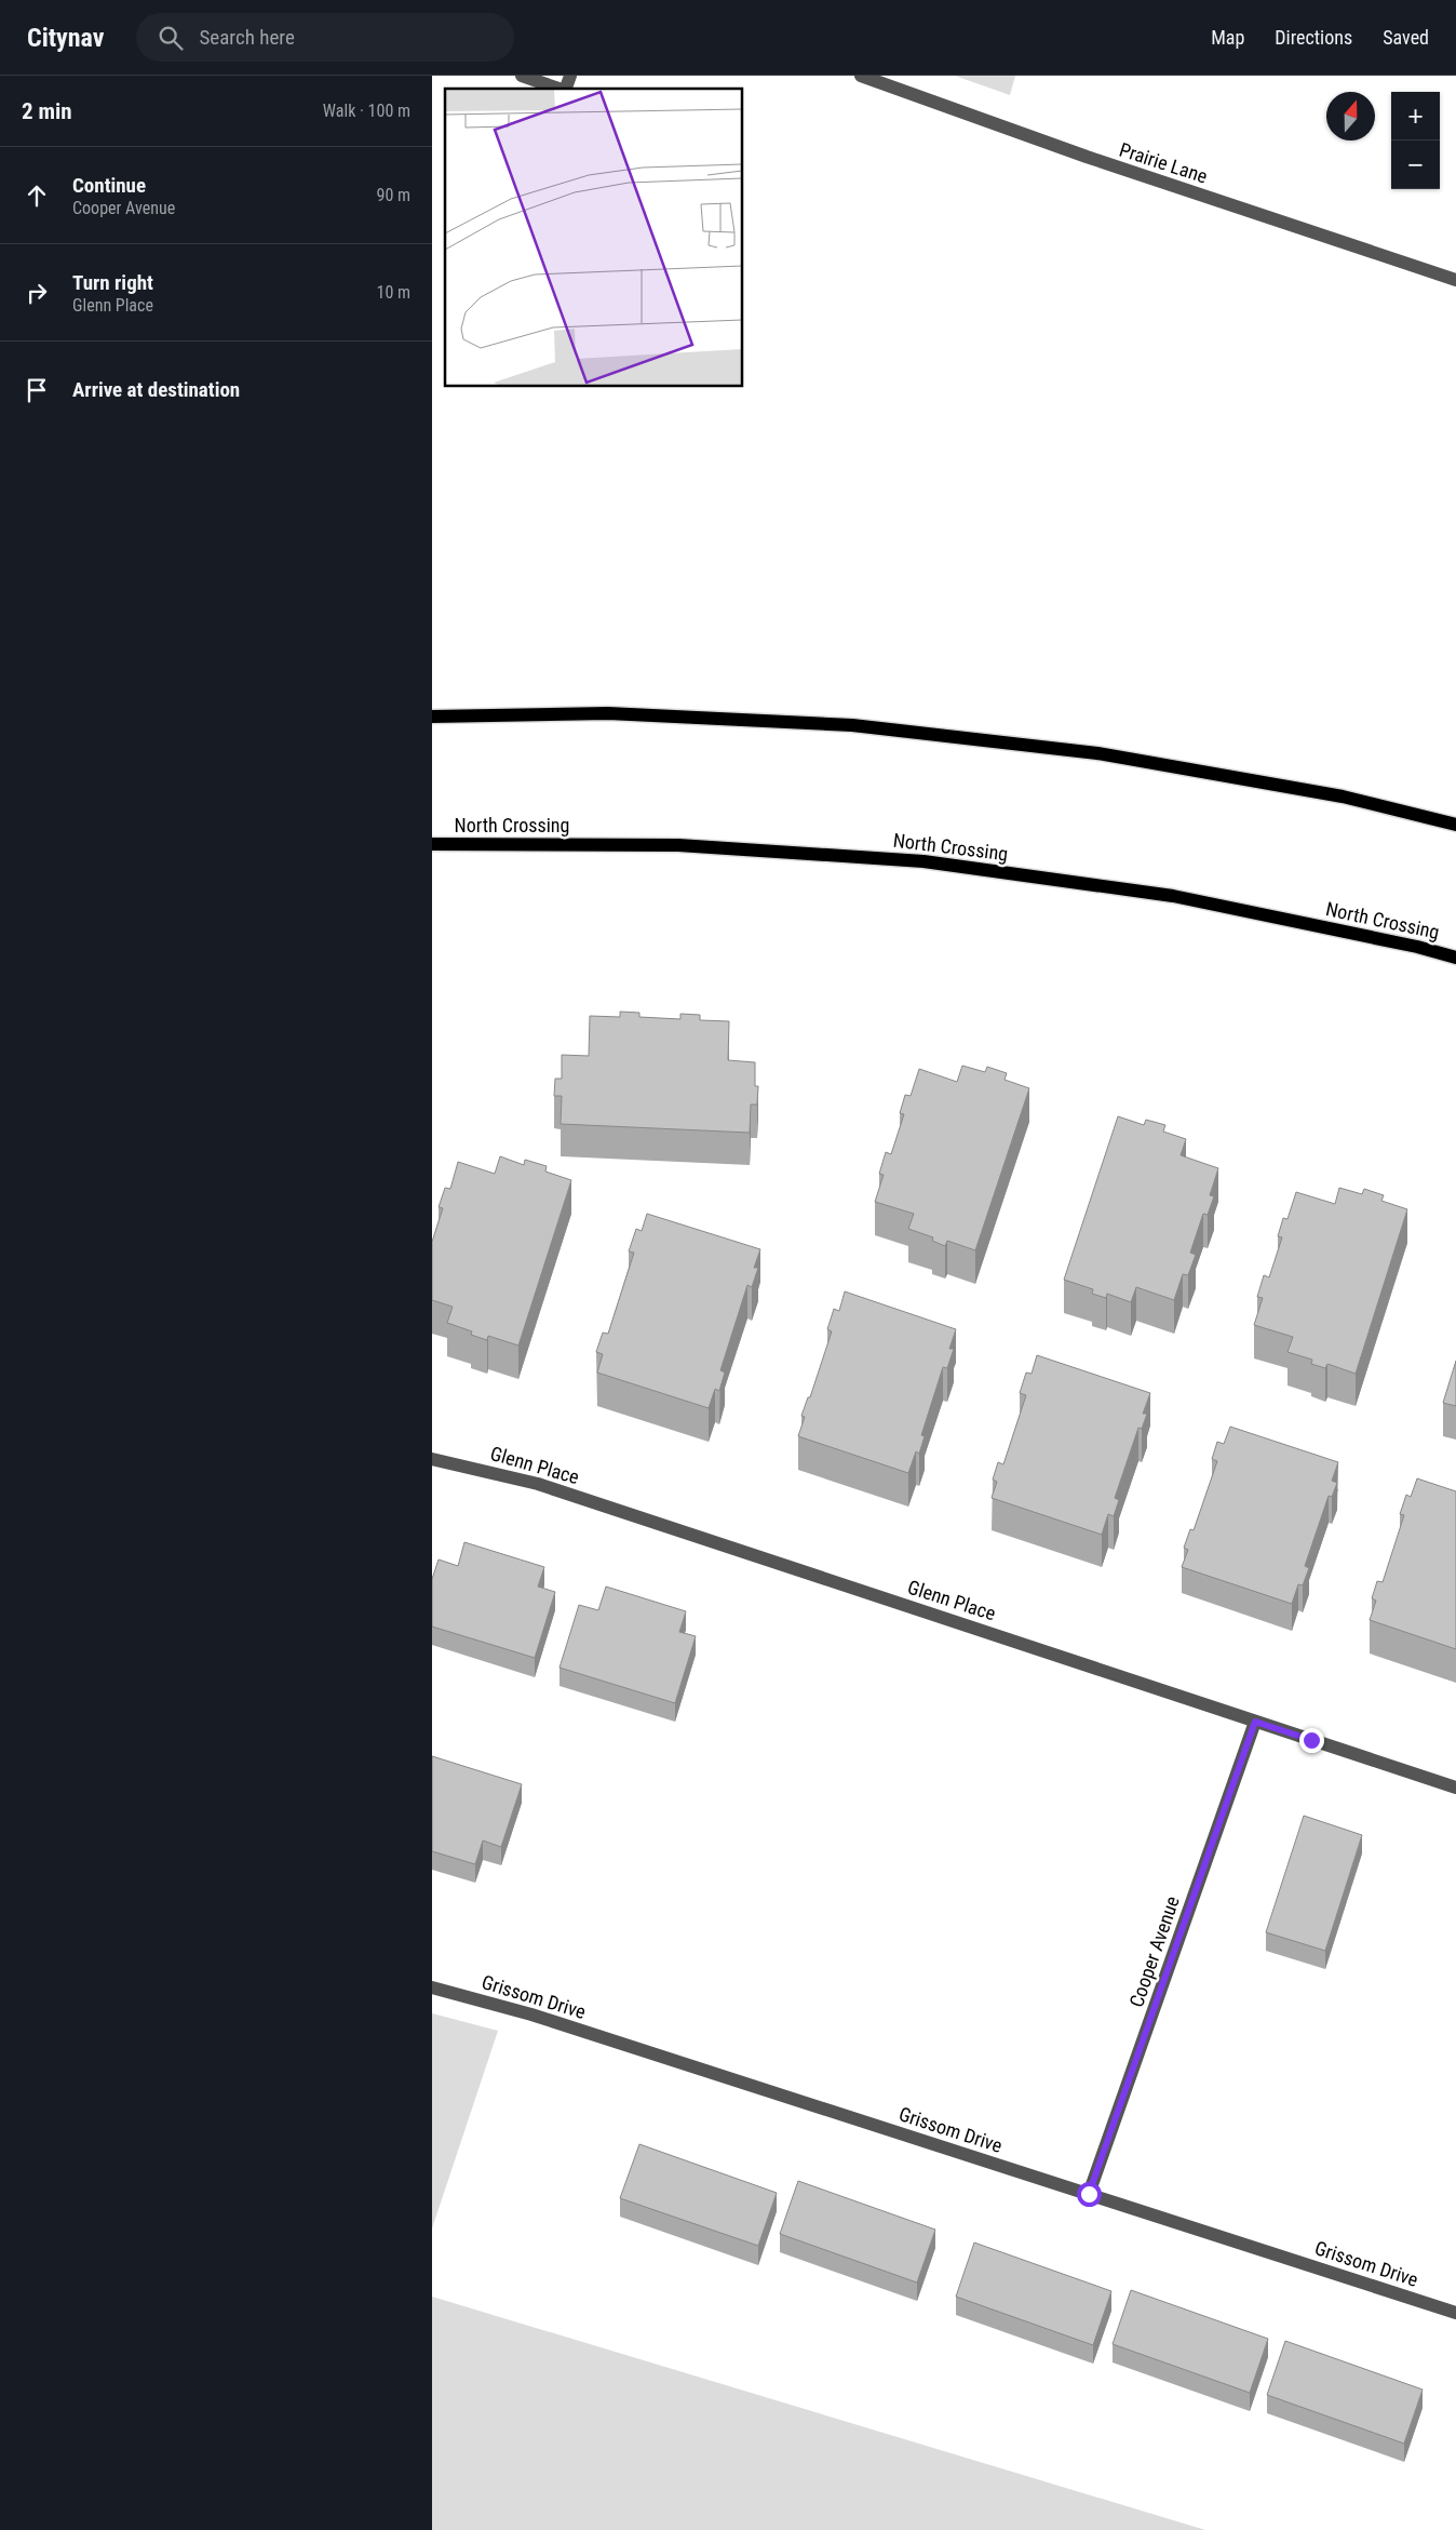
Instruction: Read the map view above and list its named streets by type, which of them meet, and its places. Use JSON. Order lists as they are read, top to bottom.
{
  "streets": {
    "main road": ["North Crossing"],
    "street": [
      "Prairie Lane",
      "Glenn Place",
      "Cooper Avenue",
      "Grissom Drive"
    ]
  },
  "crossings": [
    ["Glenn Place", "Cooper Avenue"],
    ["Cooper Avenue", "Grissom Drive"]
  ],
  "north": "top",
  "page": {
    "header": "Citynav",
    "search": "Search here",
    "nav": ["Map", "Directions", "Saved"],
    "heading": ["2 min", "Walk · 100 m"],
    "map_buttons": ["+", "−"],
    "list": [
      ["Continue", "Cooper Avenue", "90 m"],
      ["Turn right", "Glenn Place", "10 m"],
      "Arrive at destination"
    ]
  }
}
